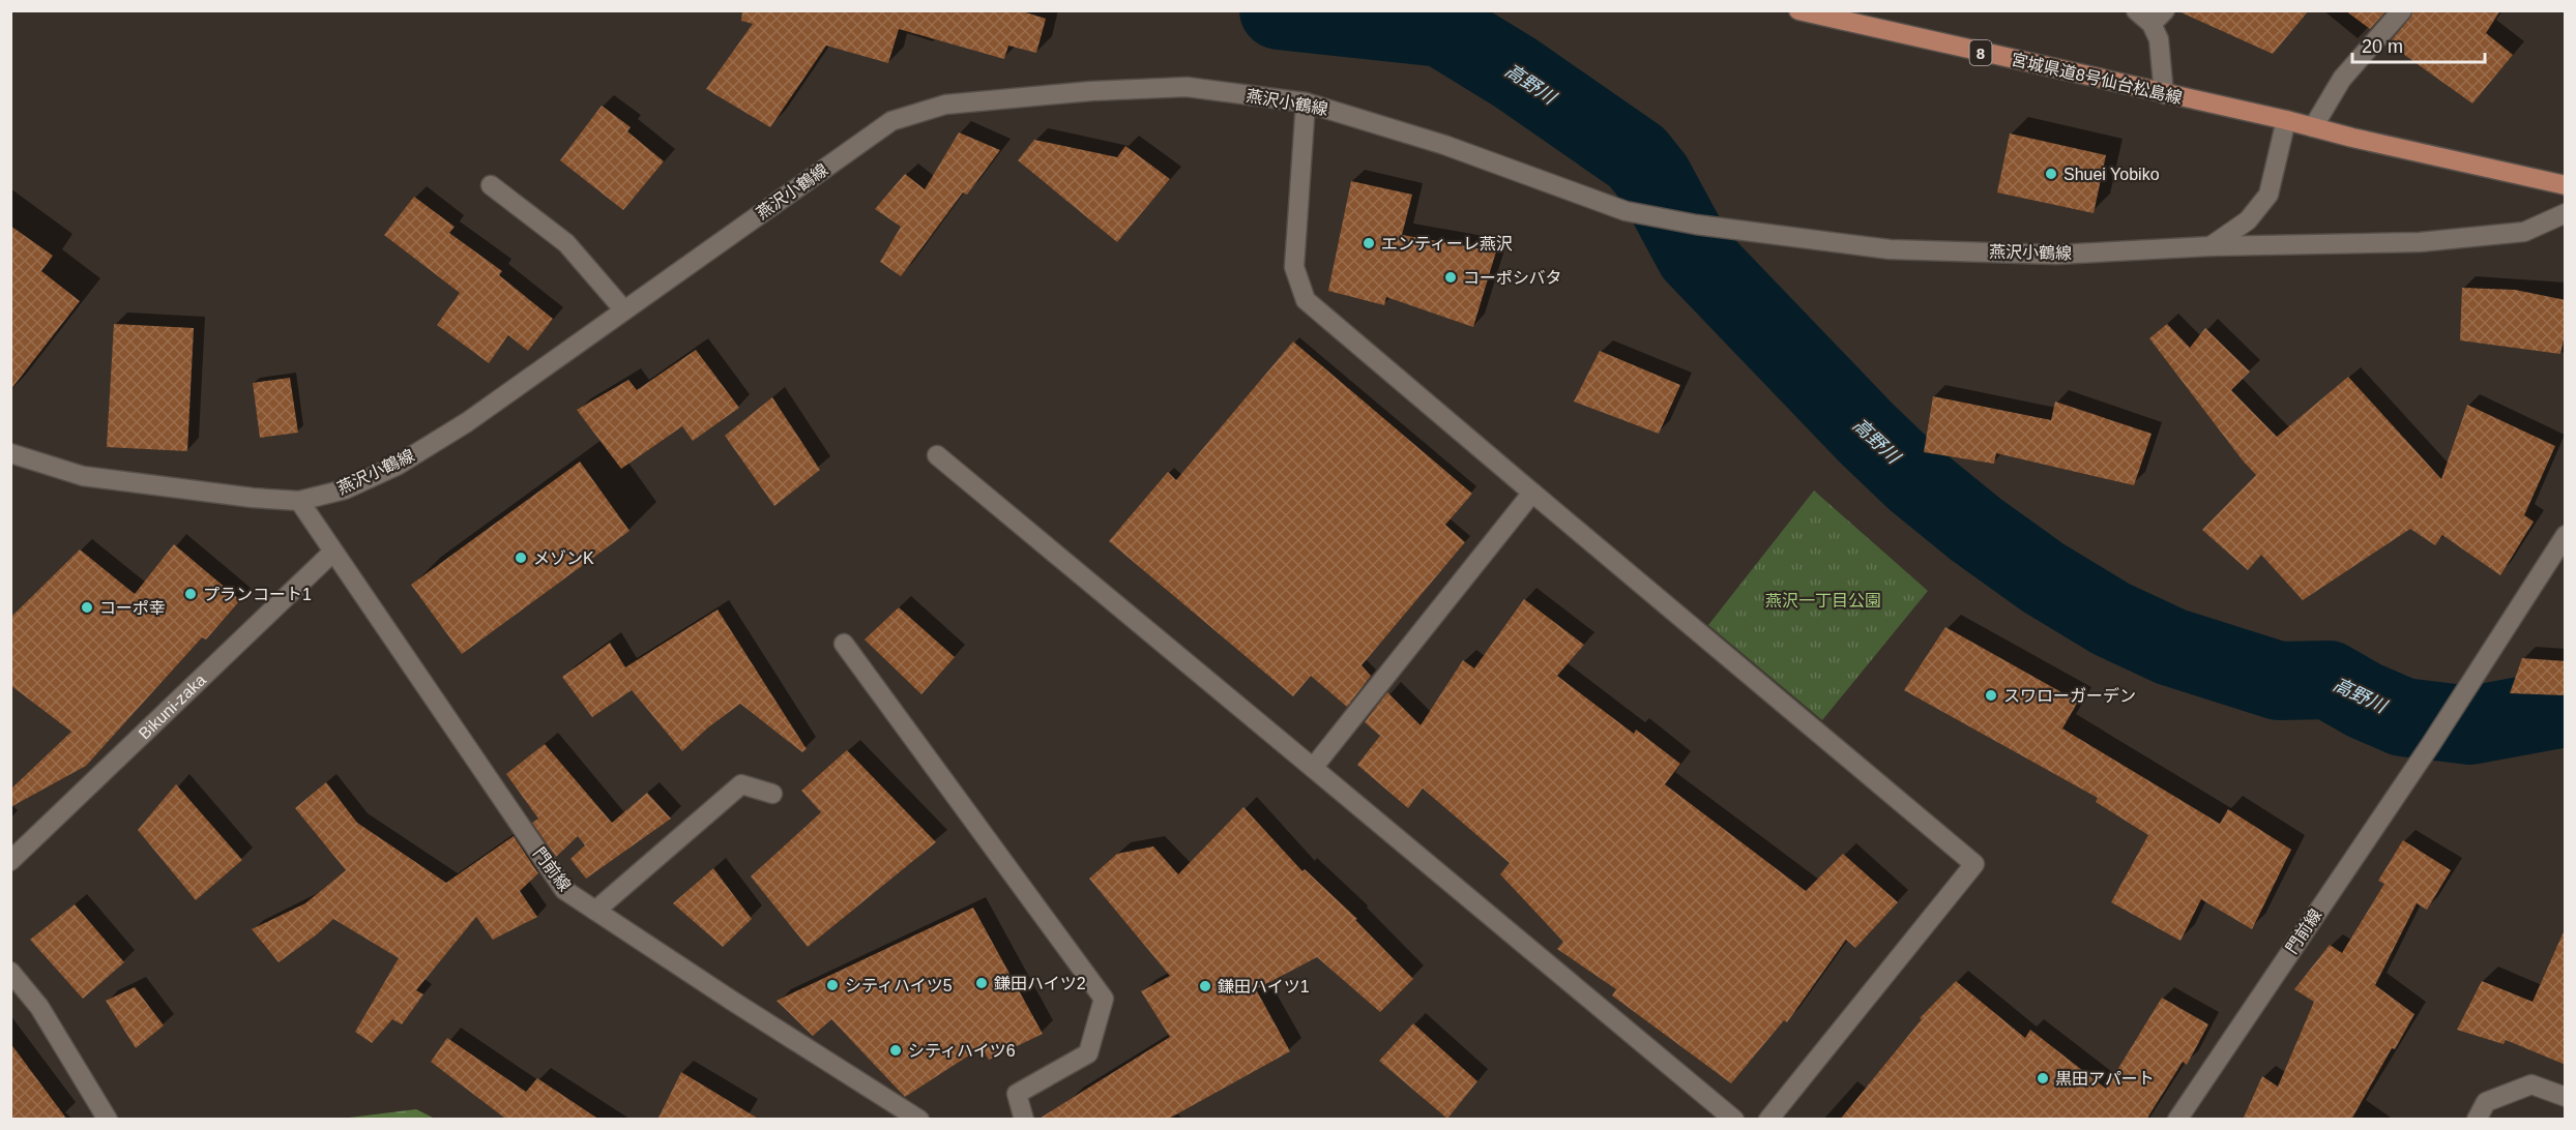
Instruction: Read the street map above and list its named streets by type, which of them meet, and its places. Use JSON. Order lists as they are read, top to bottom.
{
  "streets": {
    "main road": ["8", "宮城県道8号仙台松島線"],
    "street": ["燕沢小鶴線", "Bikuni-zaka", "門前線"]
  },
  "crossings": [
    ["8", "宮城県道8号仙台松島線"],
    ["燕沢小鶴線", "門前線"],
    ["Bikuni-zaka", "門前線"]
  ],
  "water": ["高野川"],
  "parks": ["燕沢一丁目公園"],
  "places": [
    "Shuei Yobiko",
    "エンティーレ燕沢",
    "コーポシバタ",
    "メゾンK",
    "プランコート1",
    "コーポ幸",
    "スワローガーデン",
    "鎌田ハイツ2",
    "シティハイツ5",
    "鎌田ハイツ1",
    "シティハイツ6",
    "黒田アパート"
  ],
  "scale_bar": "20 m"
}
